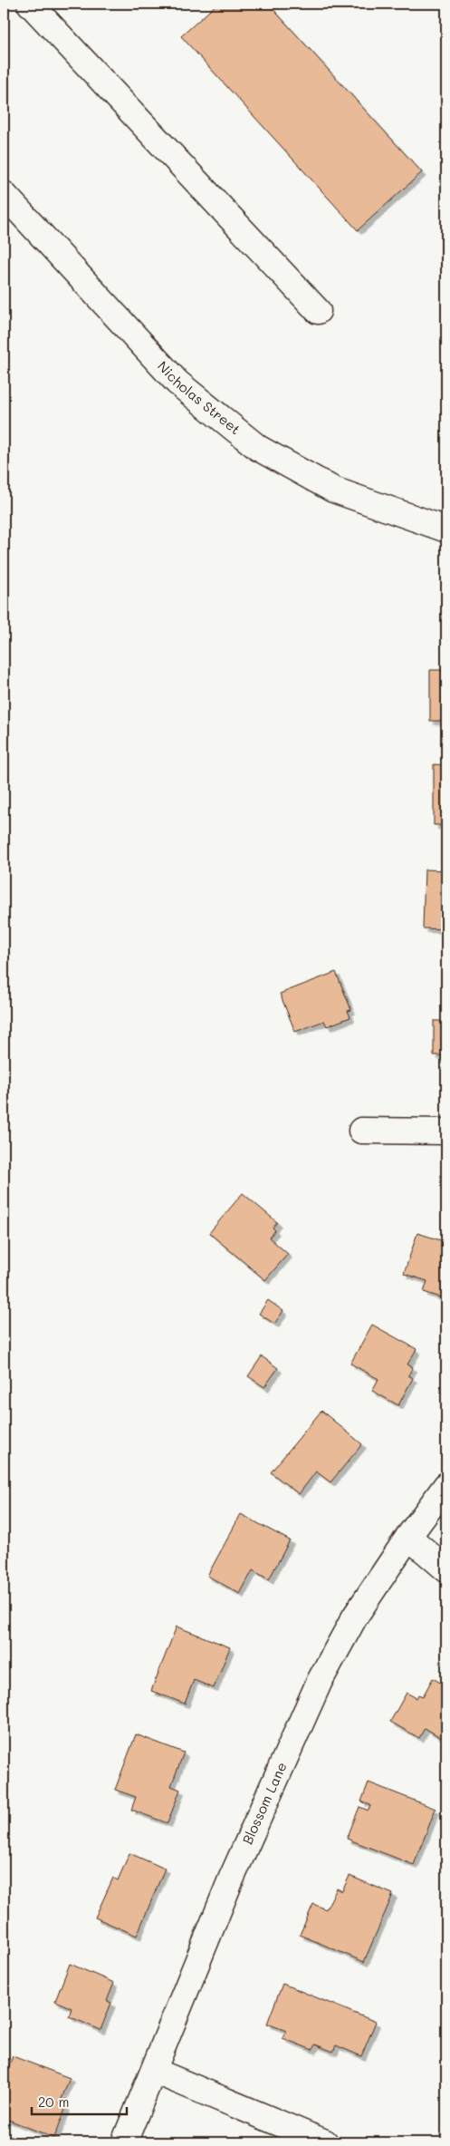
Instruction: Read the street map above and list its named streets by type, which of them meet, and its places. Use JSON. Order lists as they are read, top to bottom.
{
  "streets": {
    "street": ["Nicholas Street", "Blossom Lane"]
  },
  "scale_bar": "20 m"
}
